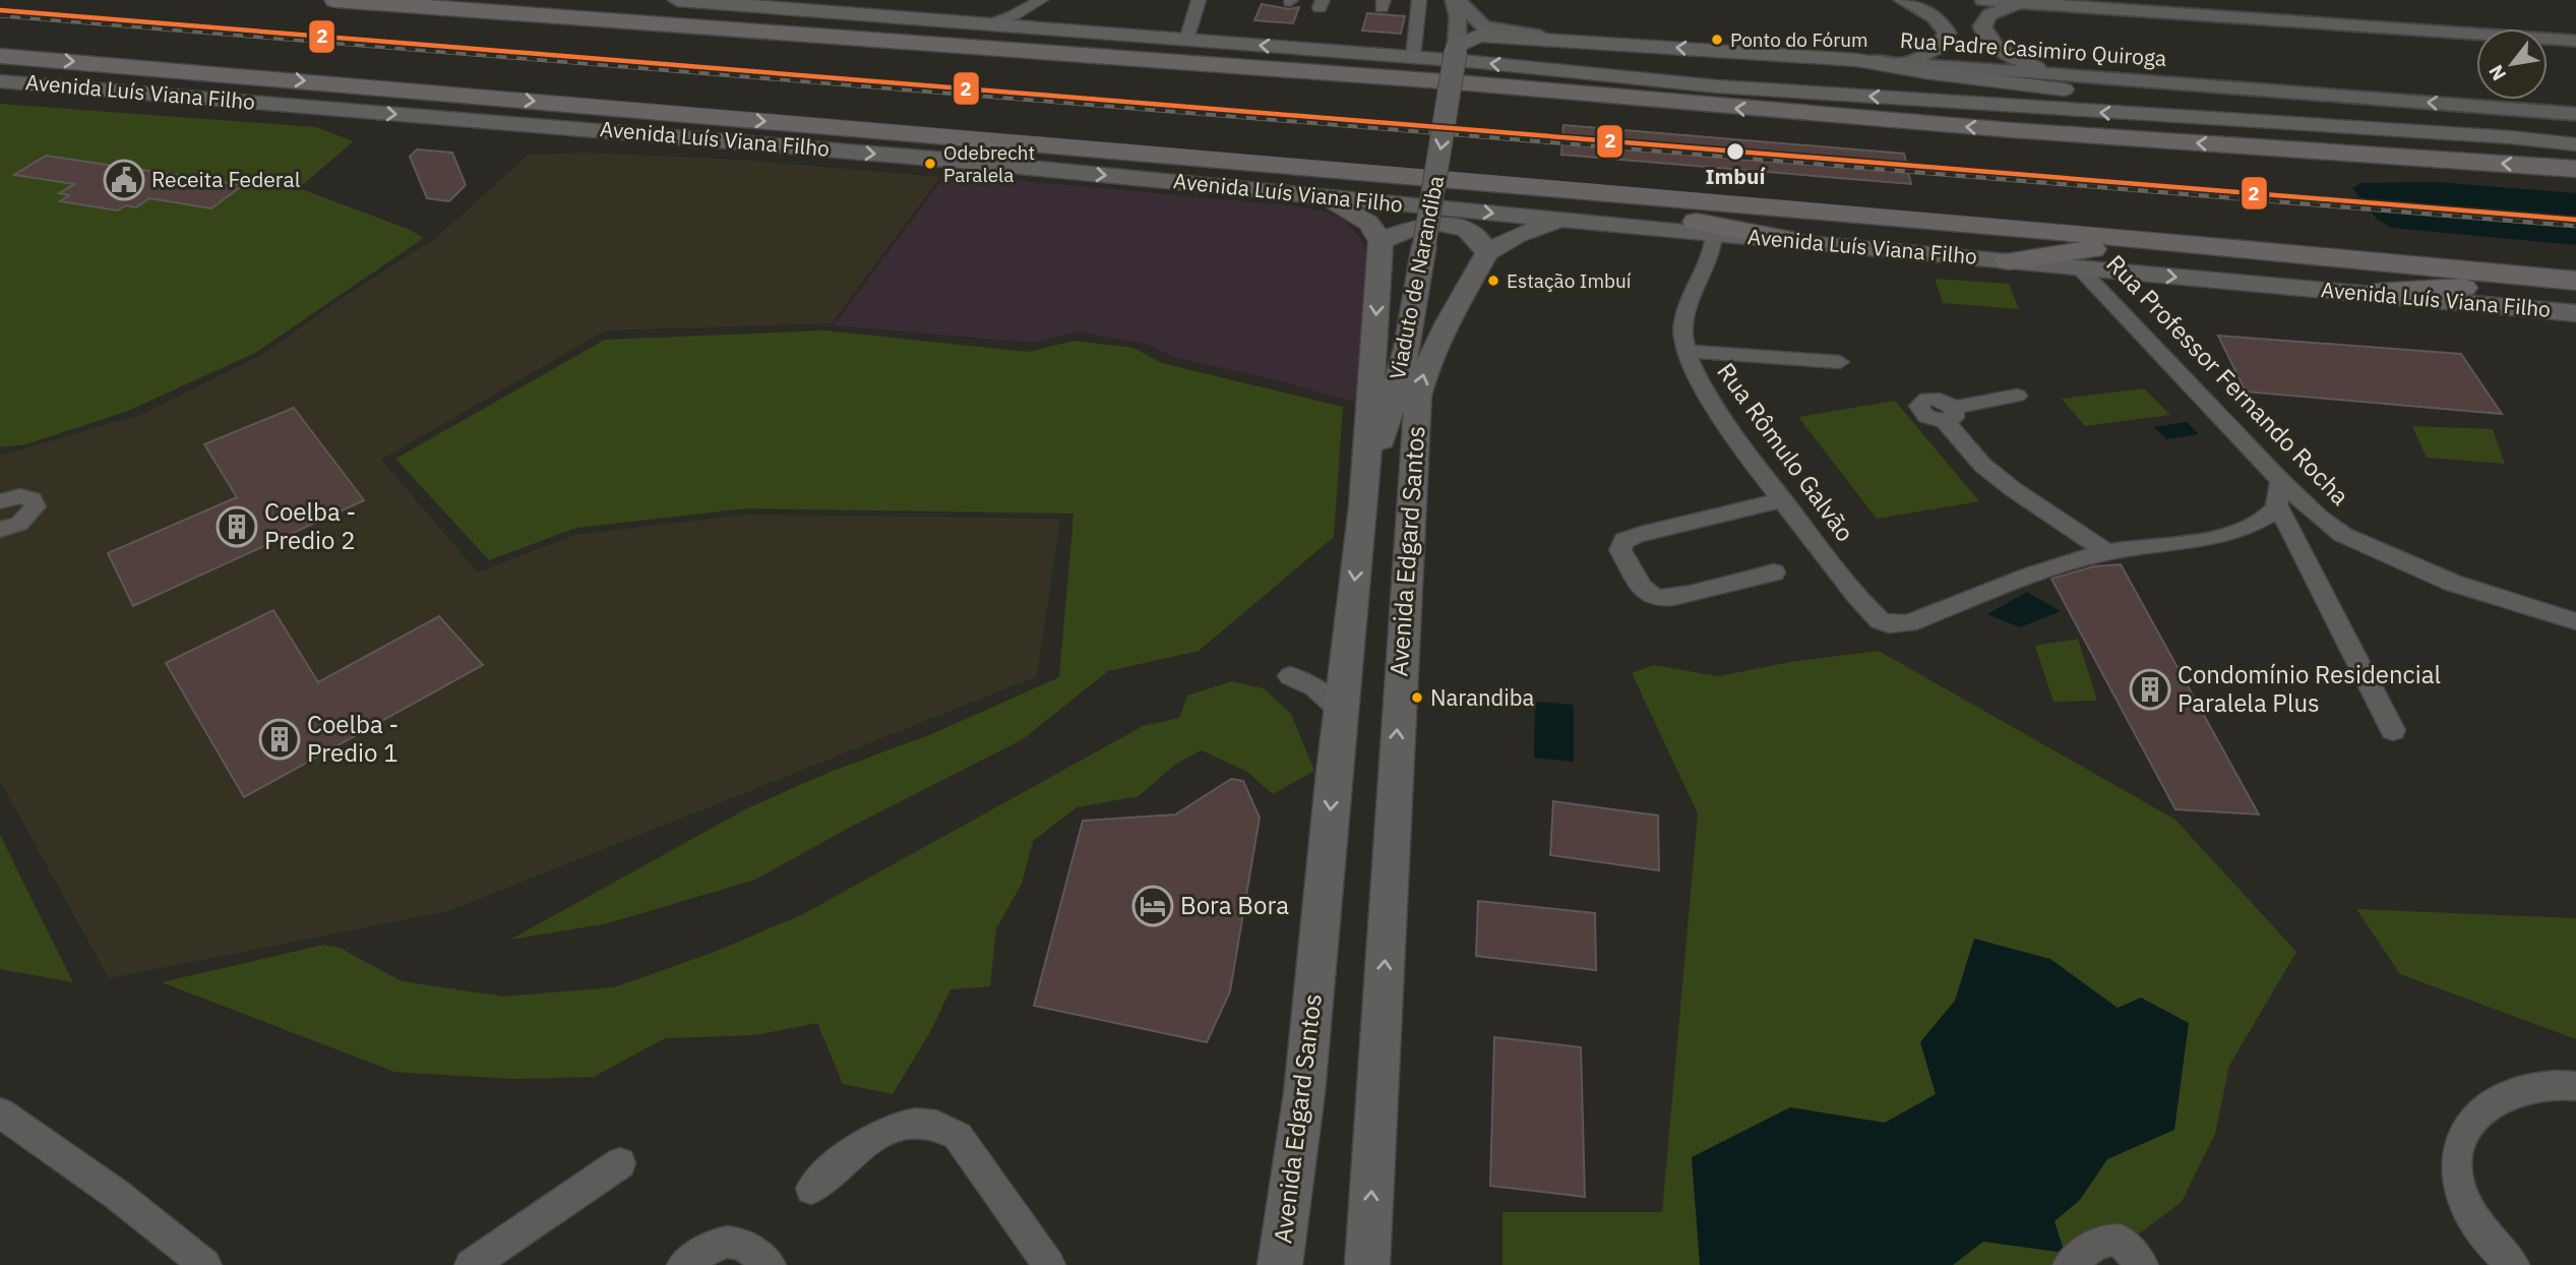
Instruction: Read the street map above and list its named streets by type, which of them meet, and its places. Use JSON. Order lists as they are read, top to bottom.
{
  "streets": {
    "highway": ["Avenida Luís Viana Filho"],
    "main road": ["Rua Padre Casimiro Quiroga", "Viaduto de Narandiba", "Avenida Edgard Santos"],
    "street": ["Rua Professor Fernando Rocha", "Rua Rômulo Galvão"]
  },
  "crossings": [
    ["Rua Padre Casimiro Quiroga", "Viaduto de Narandiba"],
    ["Avenida Luís Viana Filho", "Rua Professor Fernando Rocha"],
    ["Avenida Luís Viana Filho", "Rua Rômulo Galvão"],
    ["Avenida Luís Viana Filho", "Avenida Edgard Santos"],
    ["Viaduto de Narandiba", "Avenida Edgard Santos"]
  ],
  "one_way": ["Viaduto de Narandiba"],
  "places": {
    "other": [
      "Ponto do Fórum",
      "Imbuí",
      "Odebrecht Paralela",
      "Estação Imbuí",
      "Narandiba"
    ],
    "public building": ["Receita Federal"],
    "building": ["Coelba - Predio 2", "Condomínio Residencial Paralela Plus", "Coelba - Predio 1"],
    "hotel": ["Bora Bora"]
  },
  "lines": ["metro line 2"],
  "north": "bottom left"
}
